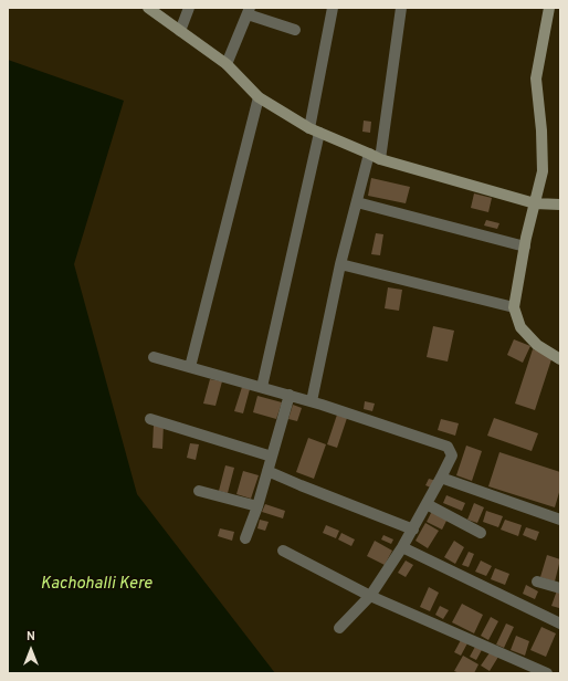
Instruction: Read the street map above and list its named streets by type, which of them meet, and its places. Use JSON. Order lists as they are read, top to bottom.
{
  "water": ["Kachohalli Kere"],
  "north": "top"
}
